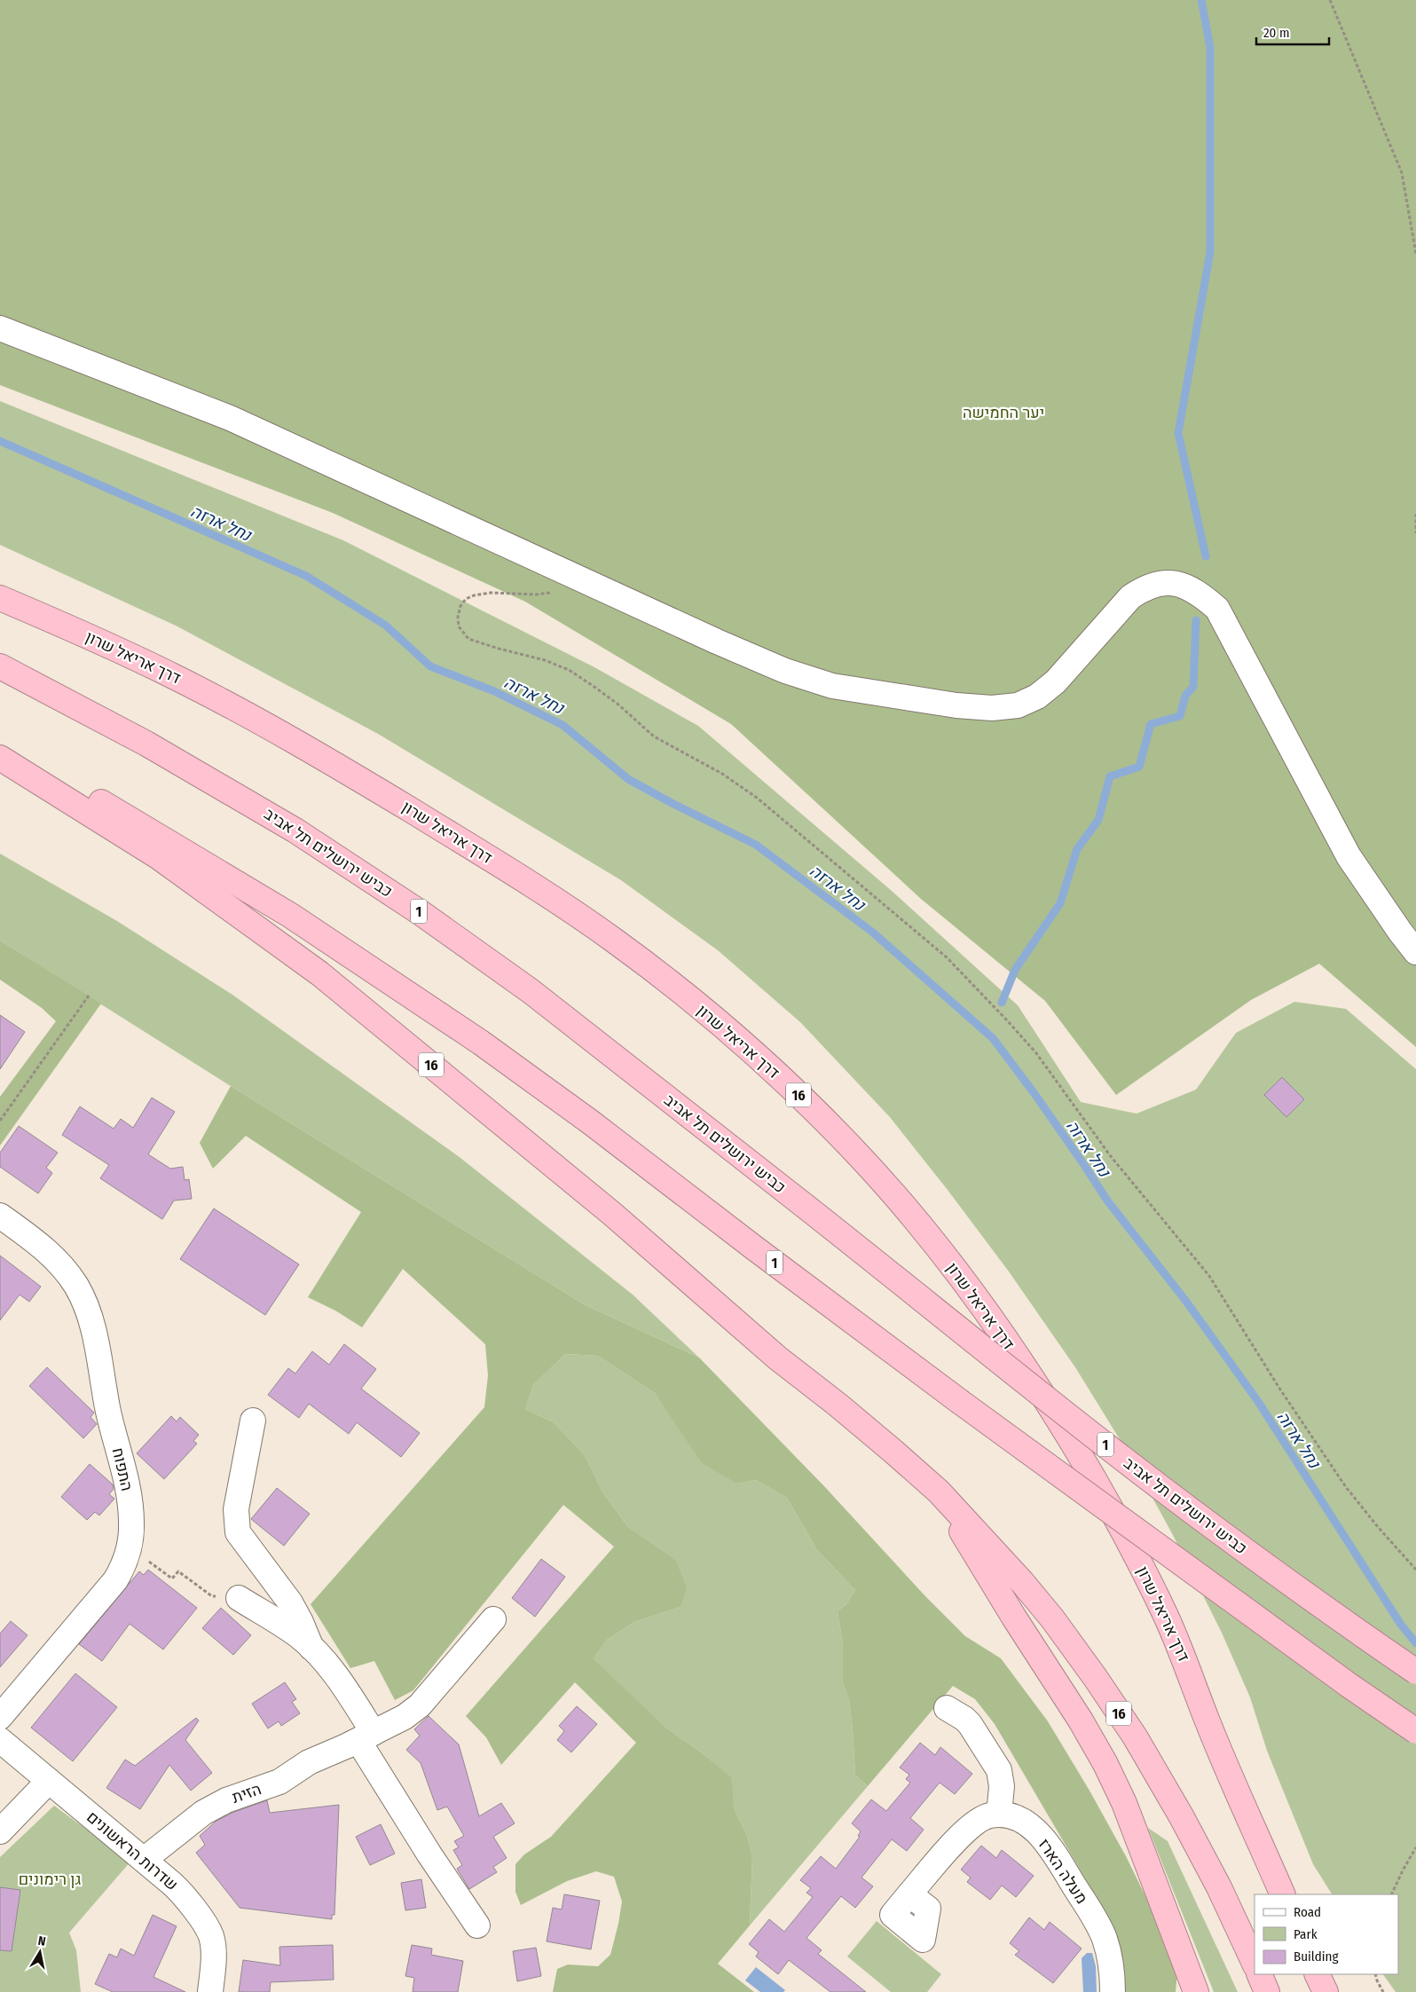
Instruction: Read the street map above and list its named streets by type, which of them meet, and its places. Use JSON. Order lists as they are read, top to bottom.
{
  "streets": {
    "highway": [
      "דרך אריאל שרון",
      "כביש ירושלים תל אביב",
      "1",
      "16"
    ],
    "street": [
      "התפוח",
      "הזית",
      "שדרות הראשונים",
      "מעלה הארז"
    ]
  },
  "crossings": [
    ["הזית", "שדרות הראשונים"]
  ],
  "water": ["נחל ארזה"],
  "parks": ["יער החמישה", "גן רימונים"],
  "legend": ["Road", "Park", "Building"],
  "scale_bar": "20 m",
  "north": "top"
}
